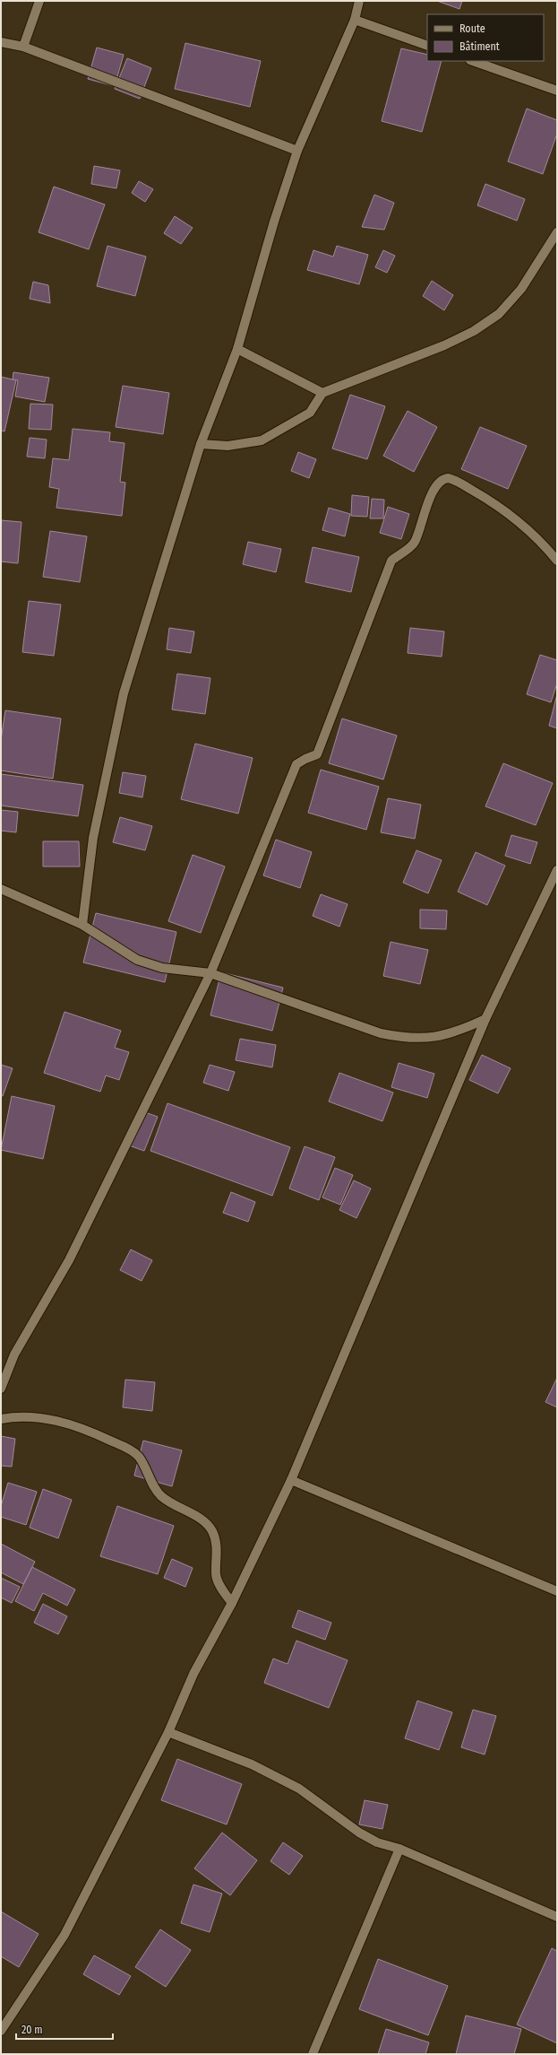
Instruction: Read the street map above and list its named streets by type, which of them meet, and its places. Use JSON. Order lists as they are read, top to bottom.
{
  "legend": ["Route", "Bâtiment"],
  "scale_bar": "20 m"
}
